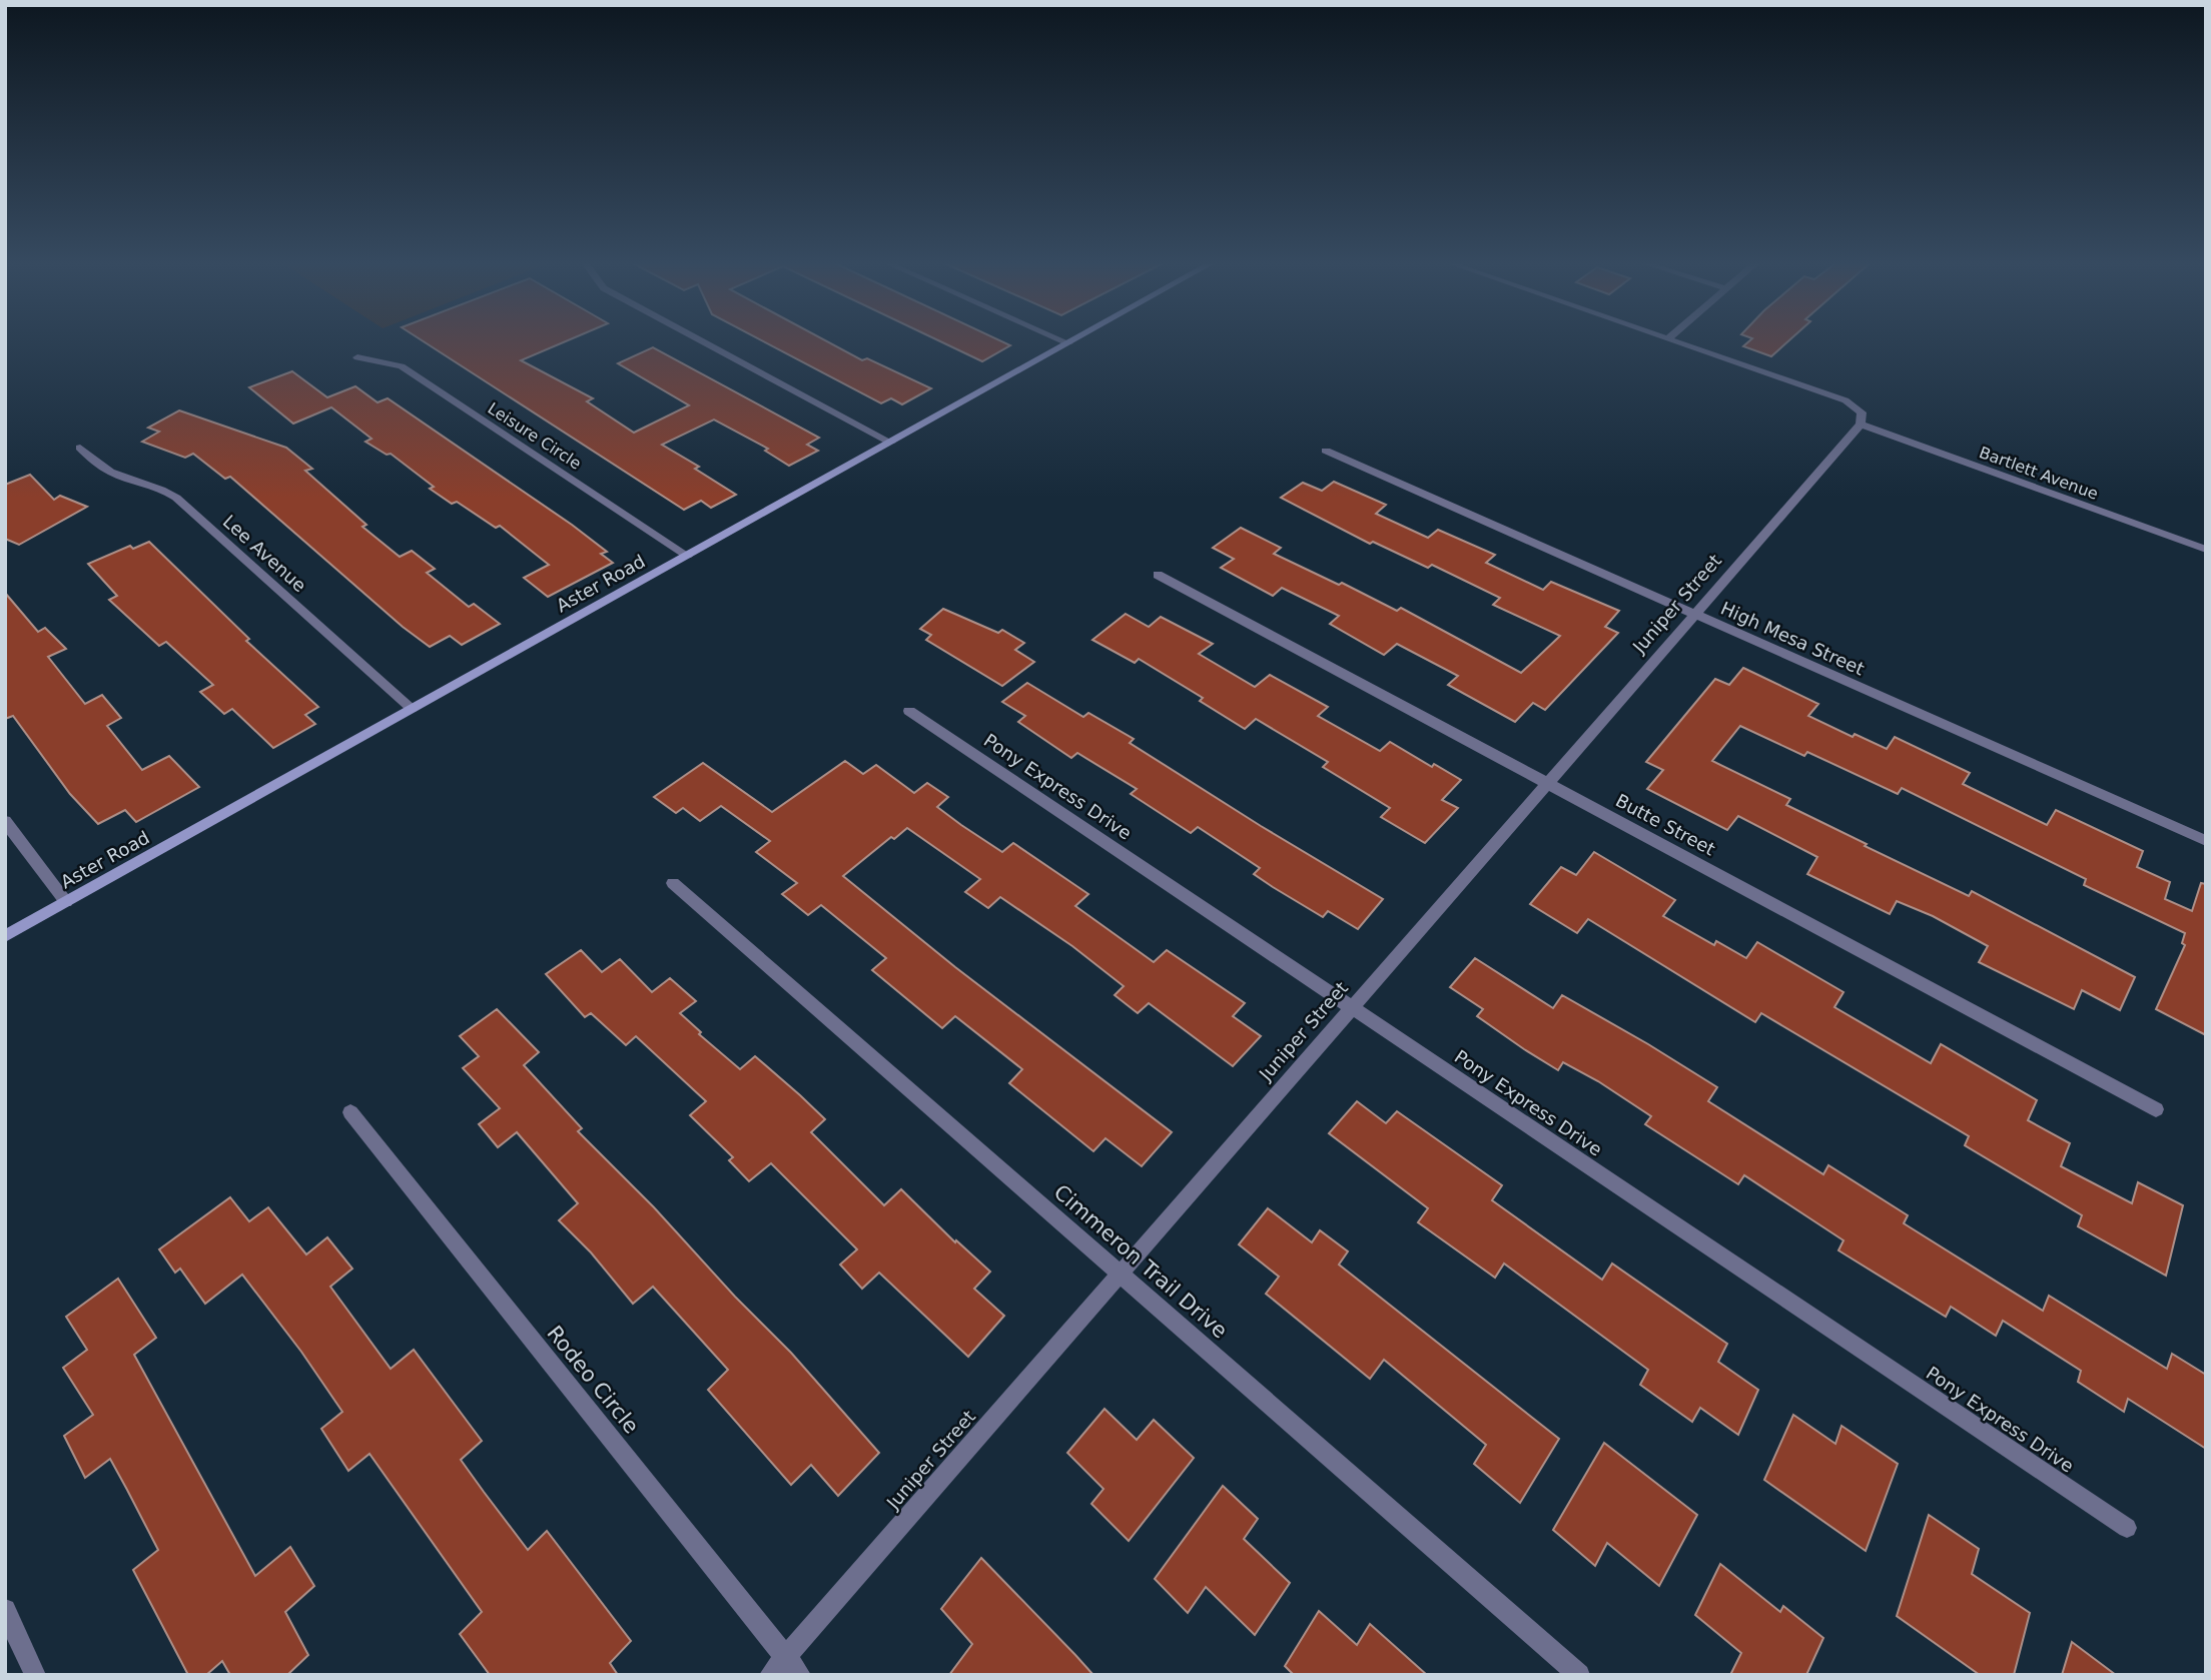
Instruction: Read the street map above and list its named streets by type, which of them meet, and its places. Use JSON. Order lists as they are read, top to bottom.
{
  "streets": {
    "main road": ["Aster Road"],
    "street": [
      "Leisure Circle",
      "Bartlett Avenue",
      "Lee Avenue",
      "Juniper Street",
      "High Mesa Street",
      "Pony Express Drive",
      "Butte Street",
      "Cimmeron Trail Drive",
      "Rodeo Circle"
    ]
  },
  "crossings": [
    ["Leisure Circle", "Aster Road"],
    ["Bartlett Avenue", "Juniper Street"],
    ["Lee Avenue", "Aster Road"],
    ["Juniper Street", "High Mesa Street"],
    ["Juniper Street", "Pony Express Drive"],
    ["Juniper Street", "Butte Street"],
    ["Juniper Street", "Cimmeron Trail Drive"],
    ["Juniper Street", "Rodeo Circle"]
  ]
}
